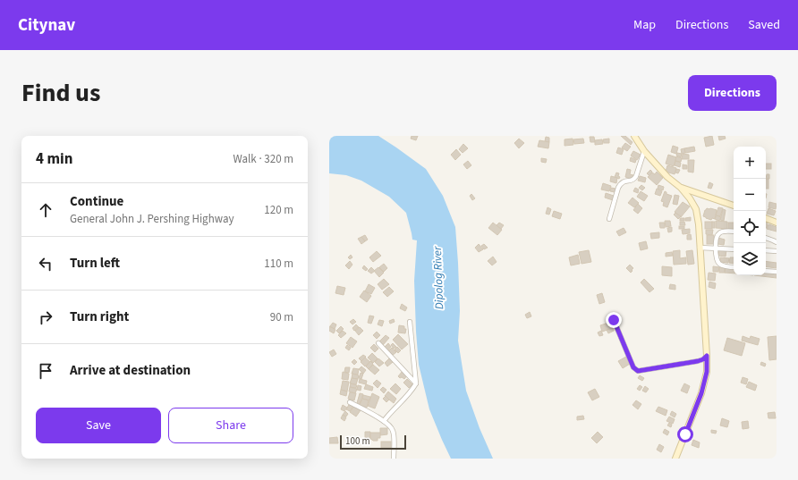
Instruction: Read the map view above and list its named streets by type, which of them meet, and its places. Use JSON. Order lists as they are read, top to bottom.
{
  "water": ["Dipolog River"],
  "scale_bar": "100 m",
  "page": {
    "header": "Citynav",
    "nav": ["Map", "Directions", "Saved"],
    "title": "Find us",
    "buttons": [
      "Directions",
      ["Save", "Share"]
    ],
    "heading": ["4 min", "Walk · 320 m"],
    "map_buttons": ["+", "−"],
    "list": [
      ["Continue", "General John J. Pershing Highway", "120 m"],
      ["Turn left", "110 m"],
      ["Turn right", "90 m"],
      "Arrive at destination"
    ],
    "scale": "100 m"
  }
}
